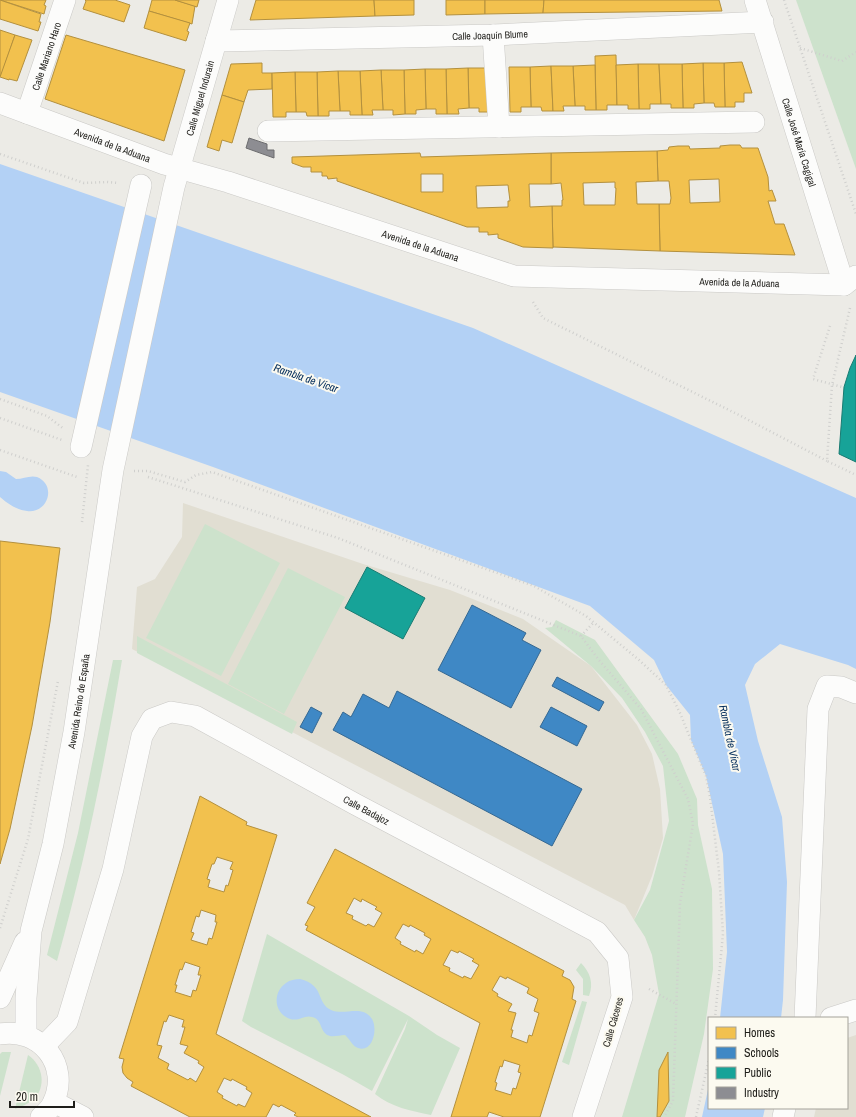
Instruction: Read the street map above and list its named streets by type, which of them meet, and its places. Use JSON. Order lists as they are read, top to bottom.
{
  "streets": {
    "street": [
      "Calle Joaquín Blume",
      "Calle Mariano Haro",
      "Calle Miguel Indurain",
      "Calle José María Cagigal",
      "Avenida de la Aduana",
      "Avenida Reino de España",
      "Calle Badajoz",
      "Calle Cáceres"
    ]
  },
  "crossings": [
    ["Calle Joaquín Blume", "Calle Miguel Indurain"],
    ["Calle Joaquín Blume", "Calle José María Cagigal"],
    ["Calle Mariano Haro", "Avenida de la Aduana"],
    ["Calle Miguel Indurain", "Avenida de la Aduana"],
    ["Calle Miguel Indurain", "Avenida Reino de España"],
    ["Calle José María Cagigal", "Avenida de la Aduana"],
    ["Calle Badajoz", "Calle Cáceres"]
  ],
  "water": ["Rambla de Vícar"],
  "legend": [
    "Homes",
    "Schools",
    "Public",
    "Industry"
  ],
  "scale_bar": "20 m"
}
